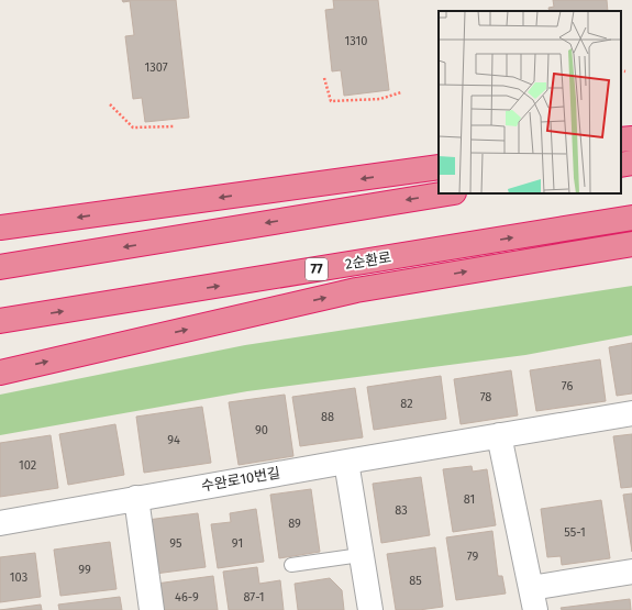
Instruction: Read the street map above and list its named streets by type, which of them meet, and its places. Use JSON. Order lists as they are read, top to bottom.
{
  "streets": {
    "highway": ["2순환로", "77"],
    "street": ["수완로10번길"]
  },
  "house_numbers": [
    "1310",
    "1307",
    "76",
    "78",
    "82",
    "88",
    "90",
    "94",
    "102",
    "81",
    "83",
    "89",
    "55-1",
    "95",
    "91",
    "79",
    "99",
    "103",
    "85",
    "46-9",
    "87-1"
  ]
}
